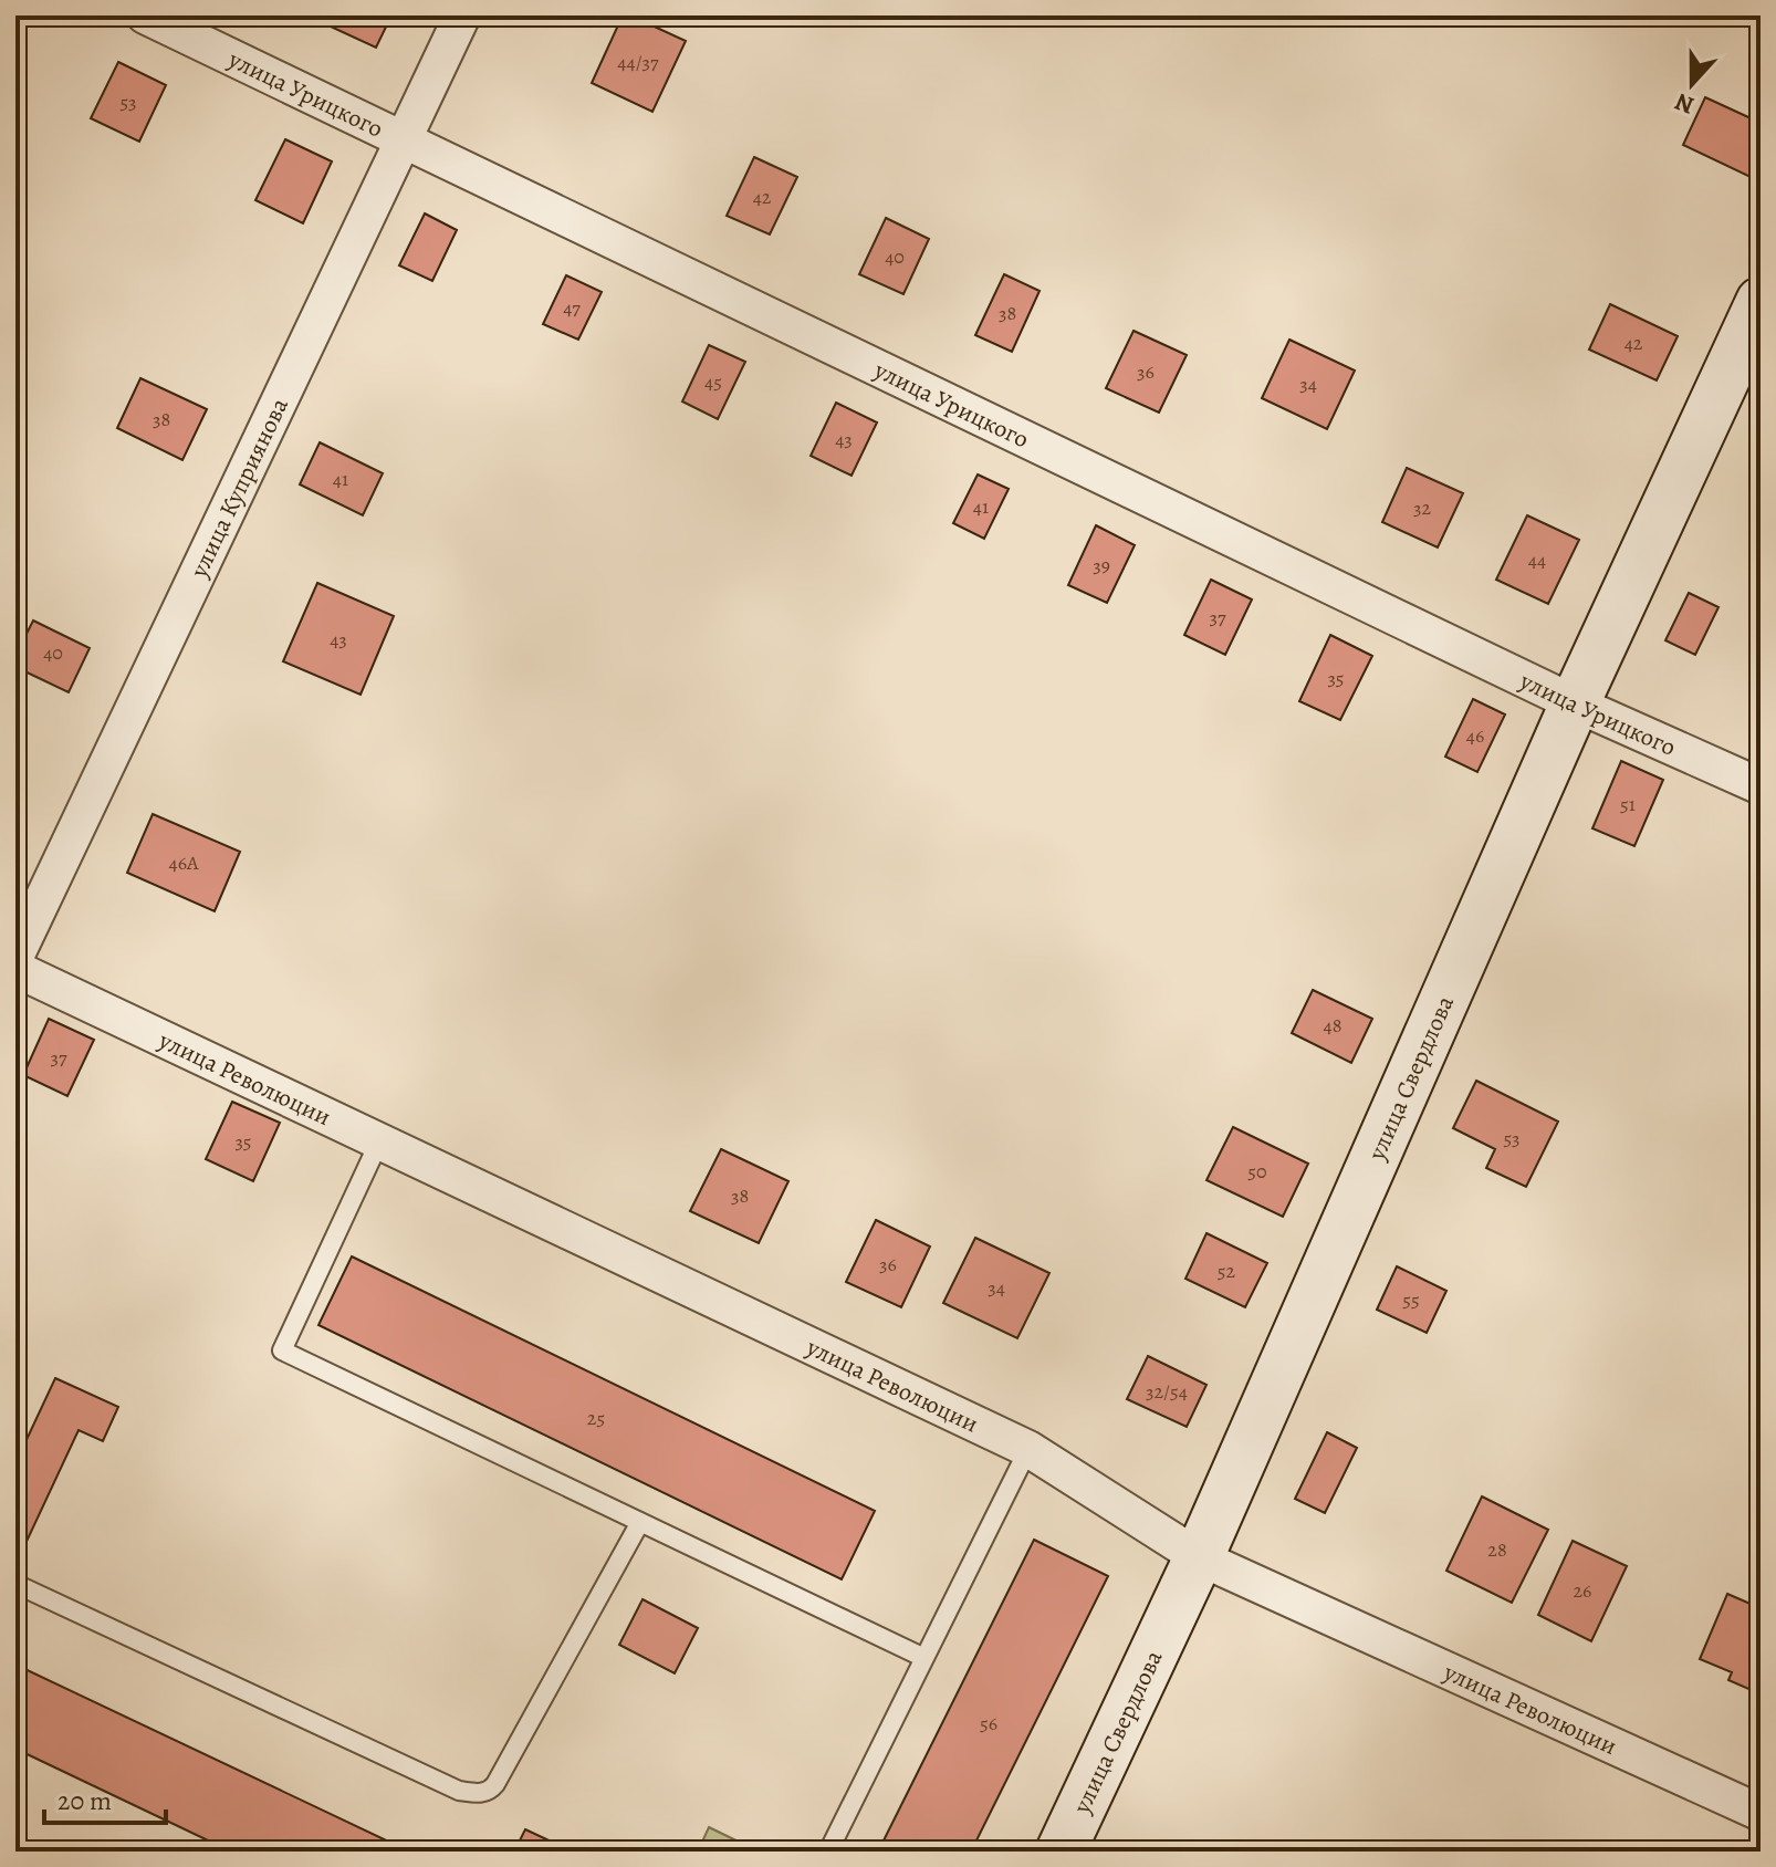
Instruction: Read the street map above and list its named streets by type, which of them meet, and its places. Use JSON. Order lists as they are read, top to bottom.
{
  "streets": {
    "street": [
      "улица Урицкого",
      "улица Куприянова",
      "улица Революции",
      "улица Свердлова"
    ]
  },
  "crossings": [
    ["улица Урицкого", "улица Куприянова"],
    ["улица Урицкого", "улица Свердлова"],
    ["улица Революции", "улица Свердлова"]
  ],
  "house_numbers": [
    "44/37",
    "53",
    "42",
    "40",
    "47",
    "38",
    "42",
    "36",
    "45",
    "34",
    "38",
    "43",
    "41",
    "41",
    "32",
    "44",
    "39",
    "37",
    "43",
    "40",
    "35",
    "46",
    "51",
    "46А",
    "48",
    "37",
    "53",
    "35",
    "50",
    "38",
    "36",
    "52",
    "34",
    "55",
    "32/54",
    "25",
    "28",
    "26",
    "56"
  ],
  "scale_bar": "20 m",
  "north": "bottom"
}
